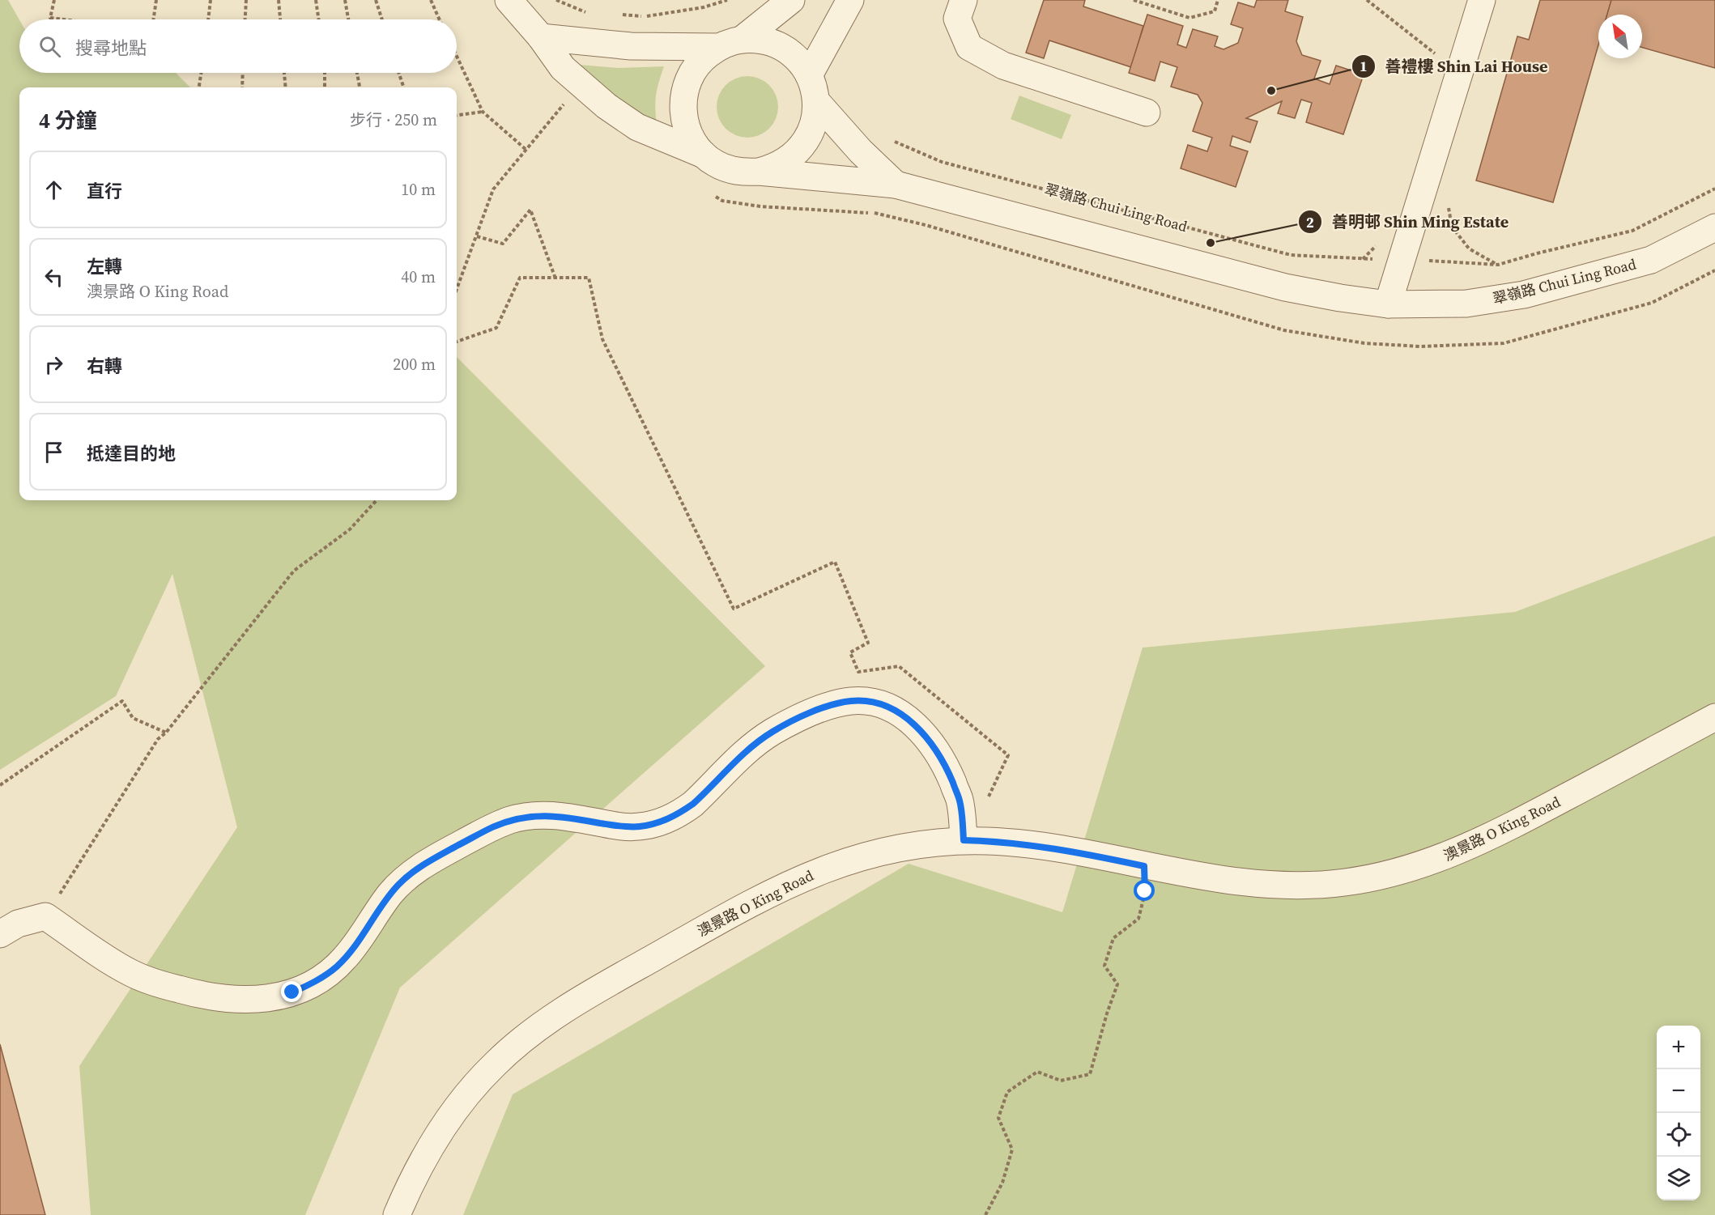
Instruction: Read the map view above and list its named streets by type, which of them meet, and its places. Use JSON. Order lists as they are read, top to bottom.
{
  "streets": {
    "street": ["翠嶺路 Chui Ling Road", "澳景路 O King Road"]
  },
  "places": ["善禮樓 Shin Lai House", "善明邨 Shin Ming Estate"],
  "north": "top left",
  "page": {
    "search": "搜尋地點",
    "heading": ["4 分鐘", "步行 · 250 m"],
    "list": [
      ["直行", "10 m"],
      ["左轉", "澳景路 O King Road", "40 m"],
      ["右轉", "200 m"],
      "抵達目的地"
    ],
    "map_buttons": ["+", "−"]
  }
}
